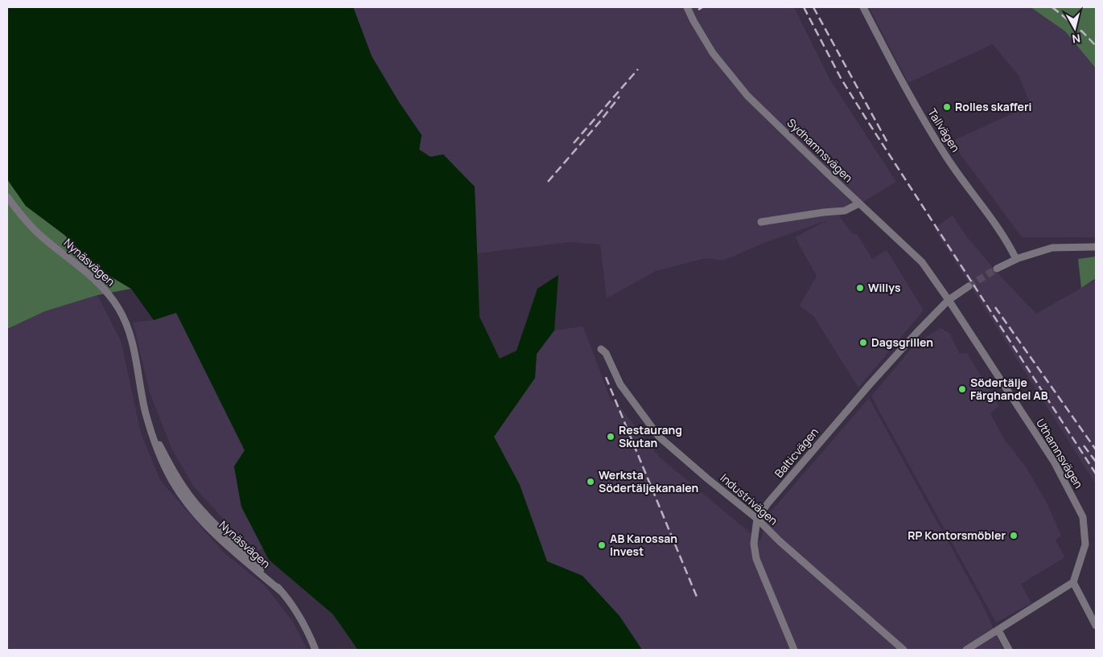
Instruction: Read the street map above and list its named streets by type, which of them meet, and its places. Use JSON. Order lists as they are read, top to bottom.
{
  "streets": {
    "street": [
      "Tallvägen",
      "Sydhamnsvägen",
      "Nynäsvägen",
      "Balticvägen",
      "Uthamnsvägen",
      "Industrivägen"
    ]
  },
  "crossings": [
    ["Sydhamnsvägen", "Balticvägen"],
    ["Sydhamnsvägen", "Uthamnsvägen"],
    ["Balticvägen", "Uthamnsvägen"],
    ["Balticvägen", "Industrivägen"]
  ],
  "places": [
    "Rolles skafferi",
    "Willys",
    "Dagsgrillen",
    "Södertälje Färghandel AB",
    "Restaurang Skutan",
    "Werksta Södertäljekanalen",
    "RP Kontorsmöbler",
    "AB Karossan Invest"
  ],
  "north": "bottom"
}
